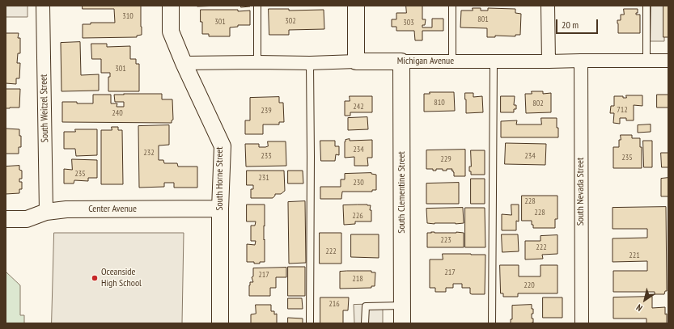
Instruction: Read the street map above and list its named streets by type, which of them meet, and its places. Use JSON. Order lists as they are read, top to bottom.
{
  "streets": {
    "street": [
      "Michigan Avenue",
      "South Weitzel Street",
      "South Horne Street",
      "South Nevada Street",
      "South Clementine Street",
      "Center Avenue"
    ]
  },
  "crossings": [
    ["Michigan Avenue", "South Horne Street"],
    ["Michigan Avenue", "South Nevada Street"],
    ["Michigan Avenue", "South Clementine Street"],
    ["South Weitzel Street", "Center Avenue"],
    ["South Horne Street", "Center Avenue"]
  ],
  "places": ["Oceanside High School"],
  "house_numbers": [
    "310",
    "801",
    "302",
    "301",
    "303",
    "301",
    "810",
    "802",
    "242",
    "712",
    "239",
    "240",
    "234",
    "232",
    "233",
    "234",
    "235",
    "229",
    "235",
    "231",
    "230",
    "228",
    "228",
    "226",
    "223",
    "222",
    "222",
    "221",
    "217",
    "217",
    "218",
    "220",
    "216"
  ],
  "scale_bar": "20 m",
  "north": "bottom left"
}
